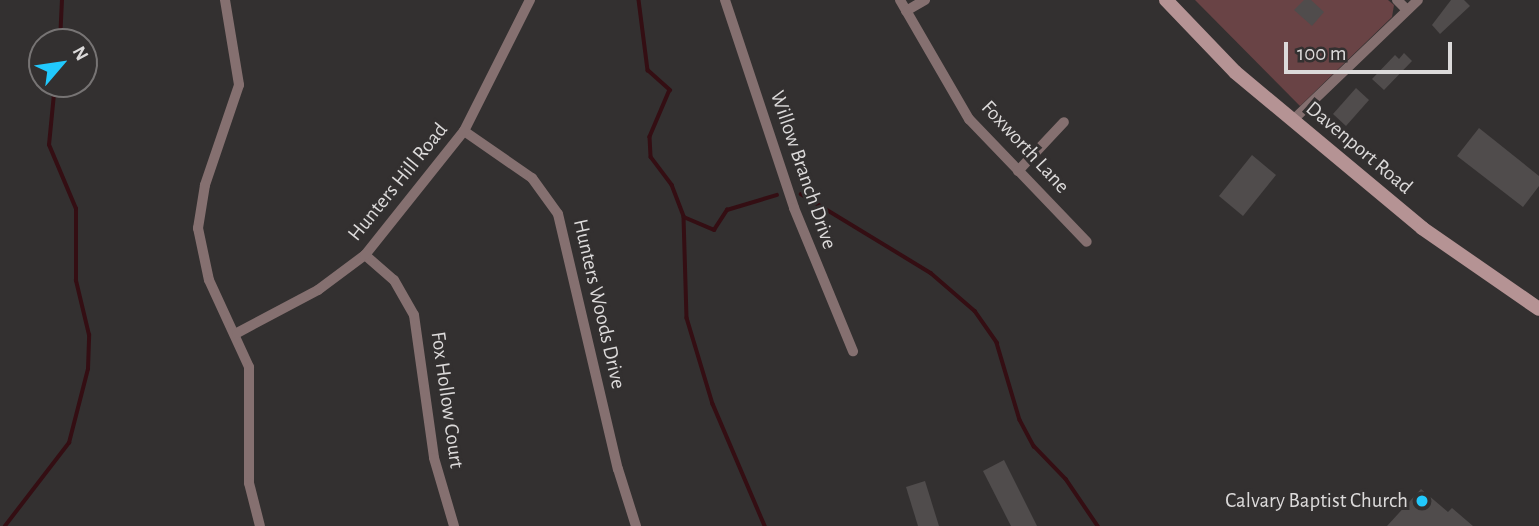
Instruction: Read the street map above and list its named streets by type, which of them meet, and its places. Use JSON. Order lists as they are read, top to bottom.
{
  "streets": {
    "street": [
      "Foxworth Lane",
      "Davenport Road",
      "Willow Branch Drive",
      "Hunters Hill Road",
      "Hunters Woods Drive",
      "Fox Hollow Court"
    ]
  },
  "crossings": [
    ["Hunters Hill Road", "Hunters Woods Drive"],
    ["Hunters Hill Road", "Fox Hollow Court"]
  ],
  "places": ["Calvary Baptist Church"],
  "scale_bar": "100 m",
  "north": "top right"
}
